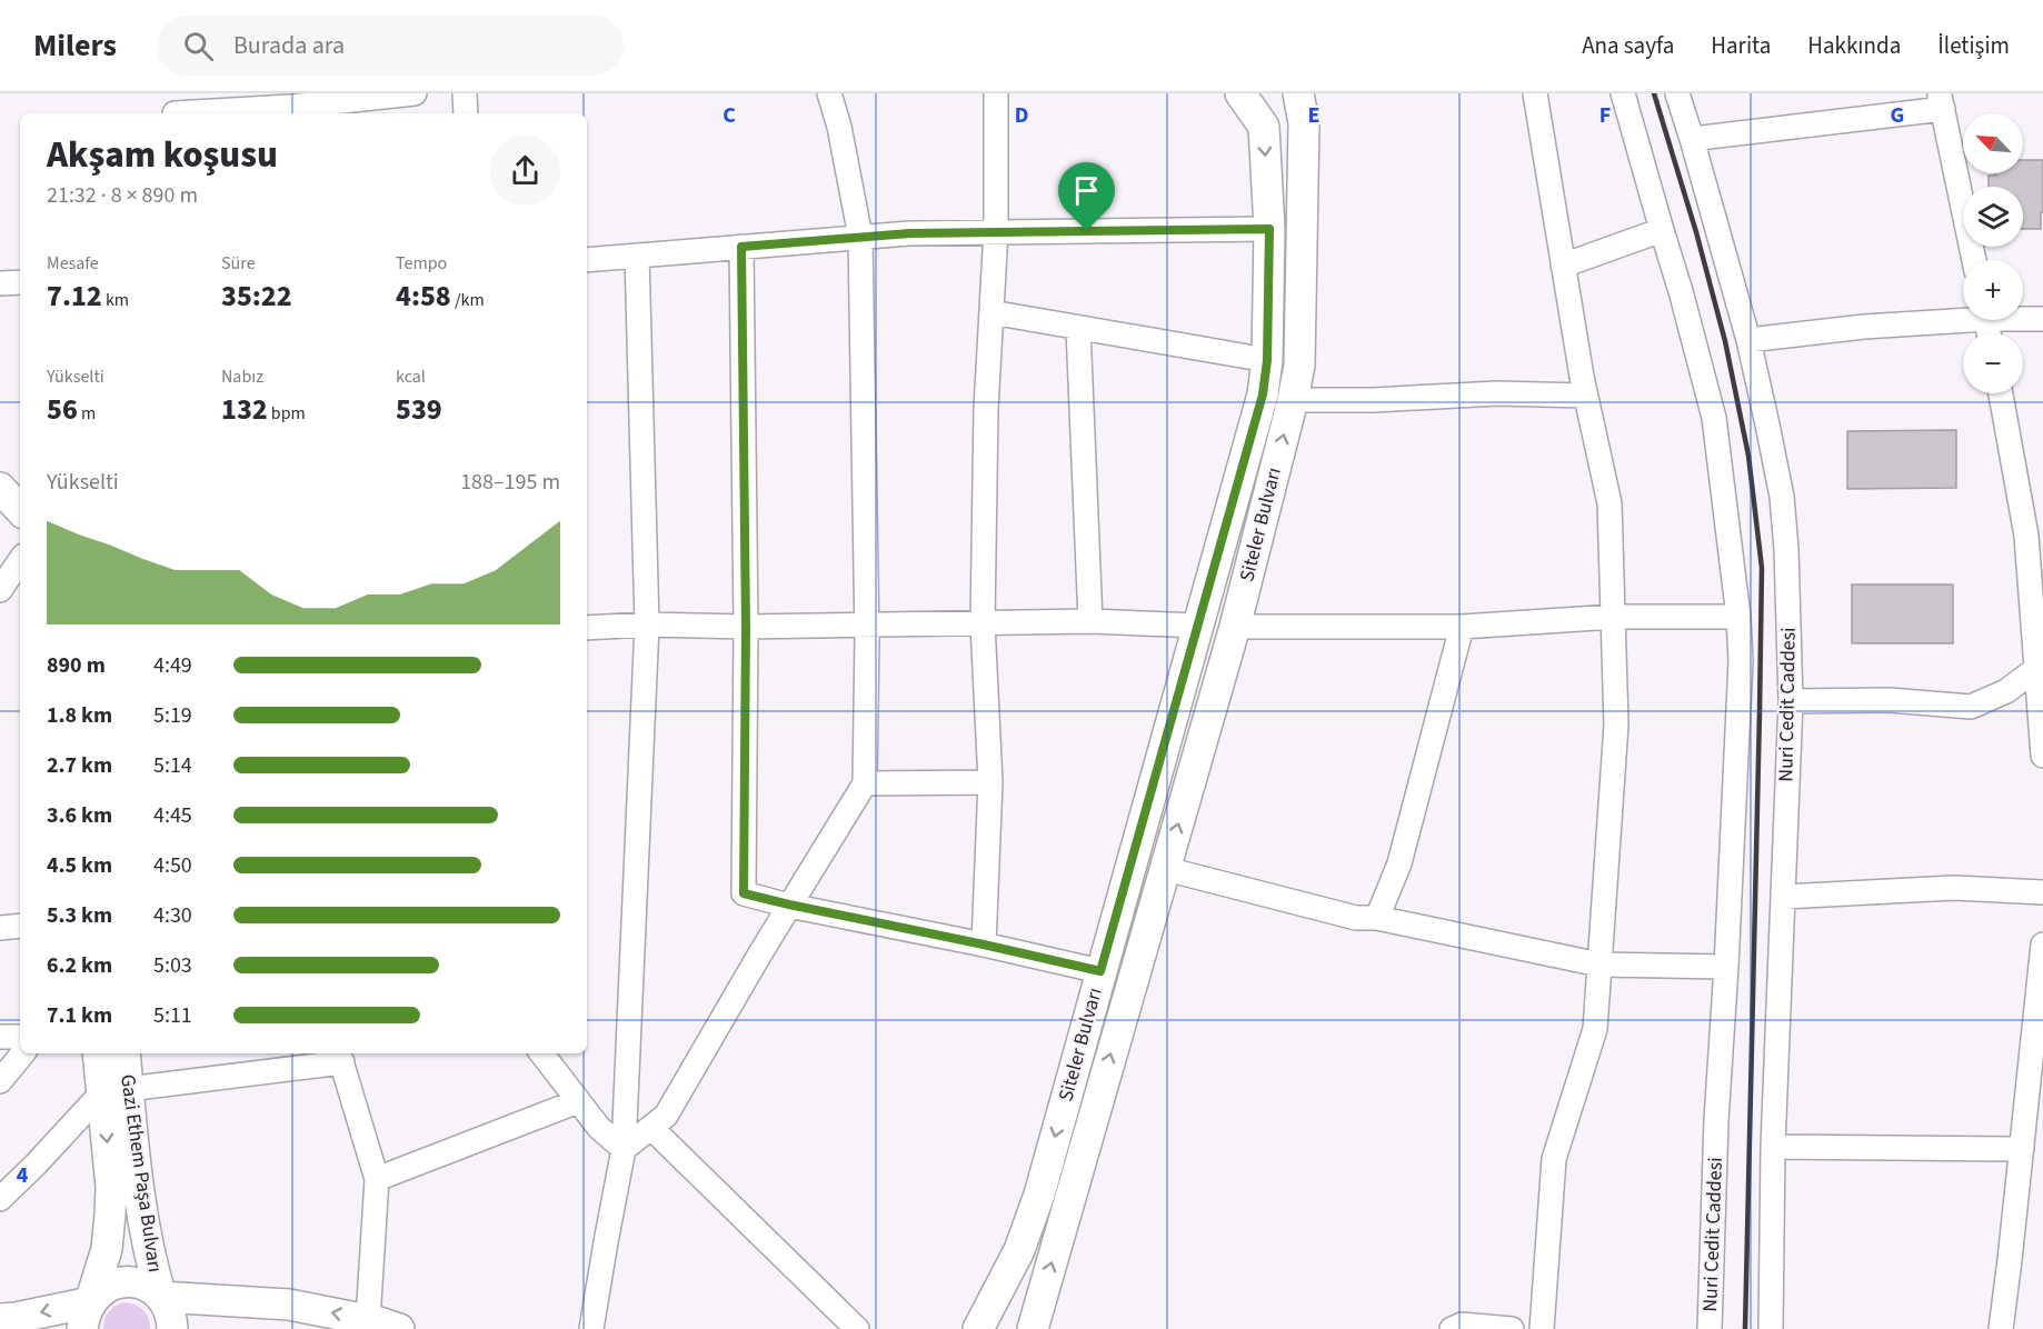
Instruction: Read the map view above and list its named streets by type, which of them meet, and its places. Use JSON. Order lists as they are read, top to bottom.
{
  "streets": {
    "main road": ["Siteler Bulvarı", "Gazi Ethem Paşa Bulvarı"],
    "street": ["Nuri Cedit Caddesi"]
  },
  "north": "top left",
  "page": {
    "header": "Milers",
    "search": "Burada ara",
    "nav": [
      "Ana sayfa",
      "Harita",
      "Hakkında",
      "İletişim"
    ],
    "map_buttons": ["+", "−"],
    "heading": ["Akşam koşusu", "21:32 · 8 × 890 m"],
    "stats": [
      ["Mesafe", "7.12 km"],
      ["Süre", "35:22"],
      ["Tempo", "4:58 /km"],
      ["Yükselti", "56 m"],
      ["Nabız", "132 bpm"],
      ["kcal", "539"]
    ],
    "chart": ["Yükselti", "188–195 m"],
    "list": [
      {
        "name": "890 m",
        "note": "4:49"
      },
      {
        "name": "1.8 km",
        "note": "5:19"
      },
      {
        "name": "2.7 km",
        "note": "5:14"
      },
      {
        "name": "3.6 km",
        "note": "4:45"
      },
      {
        "name": "4.5 km",
        "note": "4:50"
      },
      {
        "name": "5.3 km",
        "note": "4:30"
      },
      {
        "name": "6.2 km",
        "note": "5:03"
      },
      {
        "name": "7.1 km",
        "note": "5:11"
      }
    ]
  },
  "grid": {
    "columns": [
      "C",
      "D",
      "E",
      "F",
      "G"
    ],
    "rows": ["4"]
  }
}
